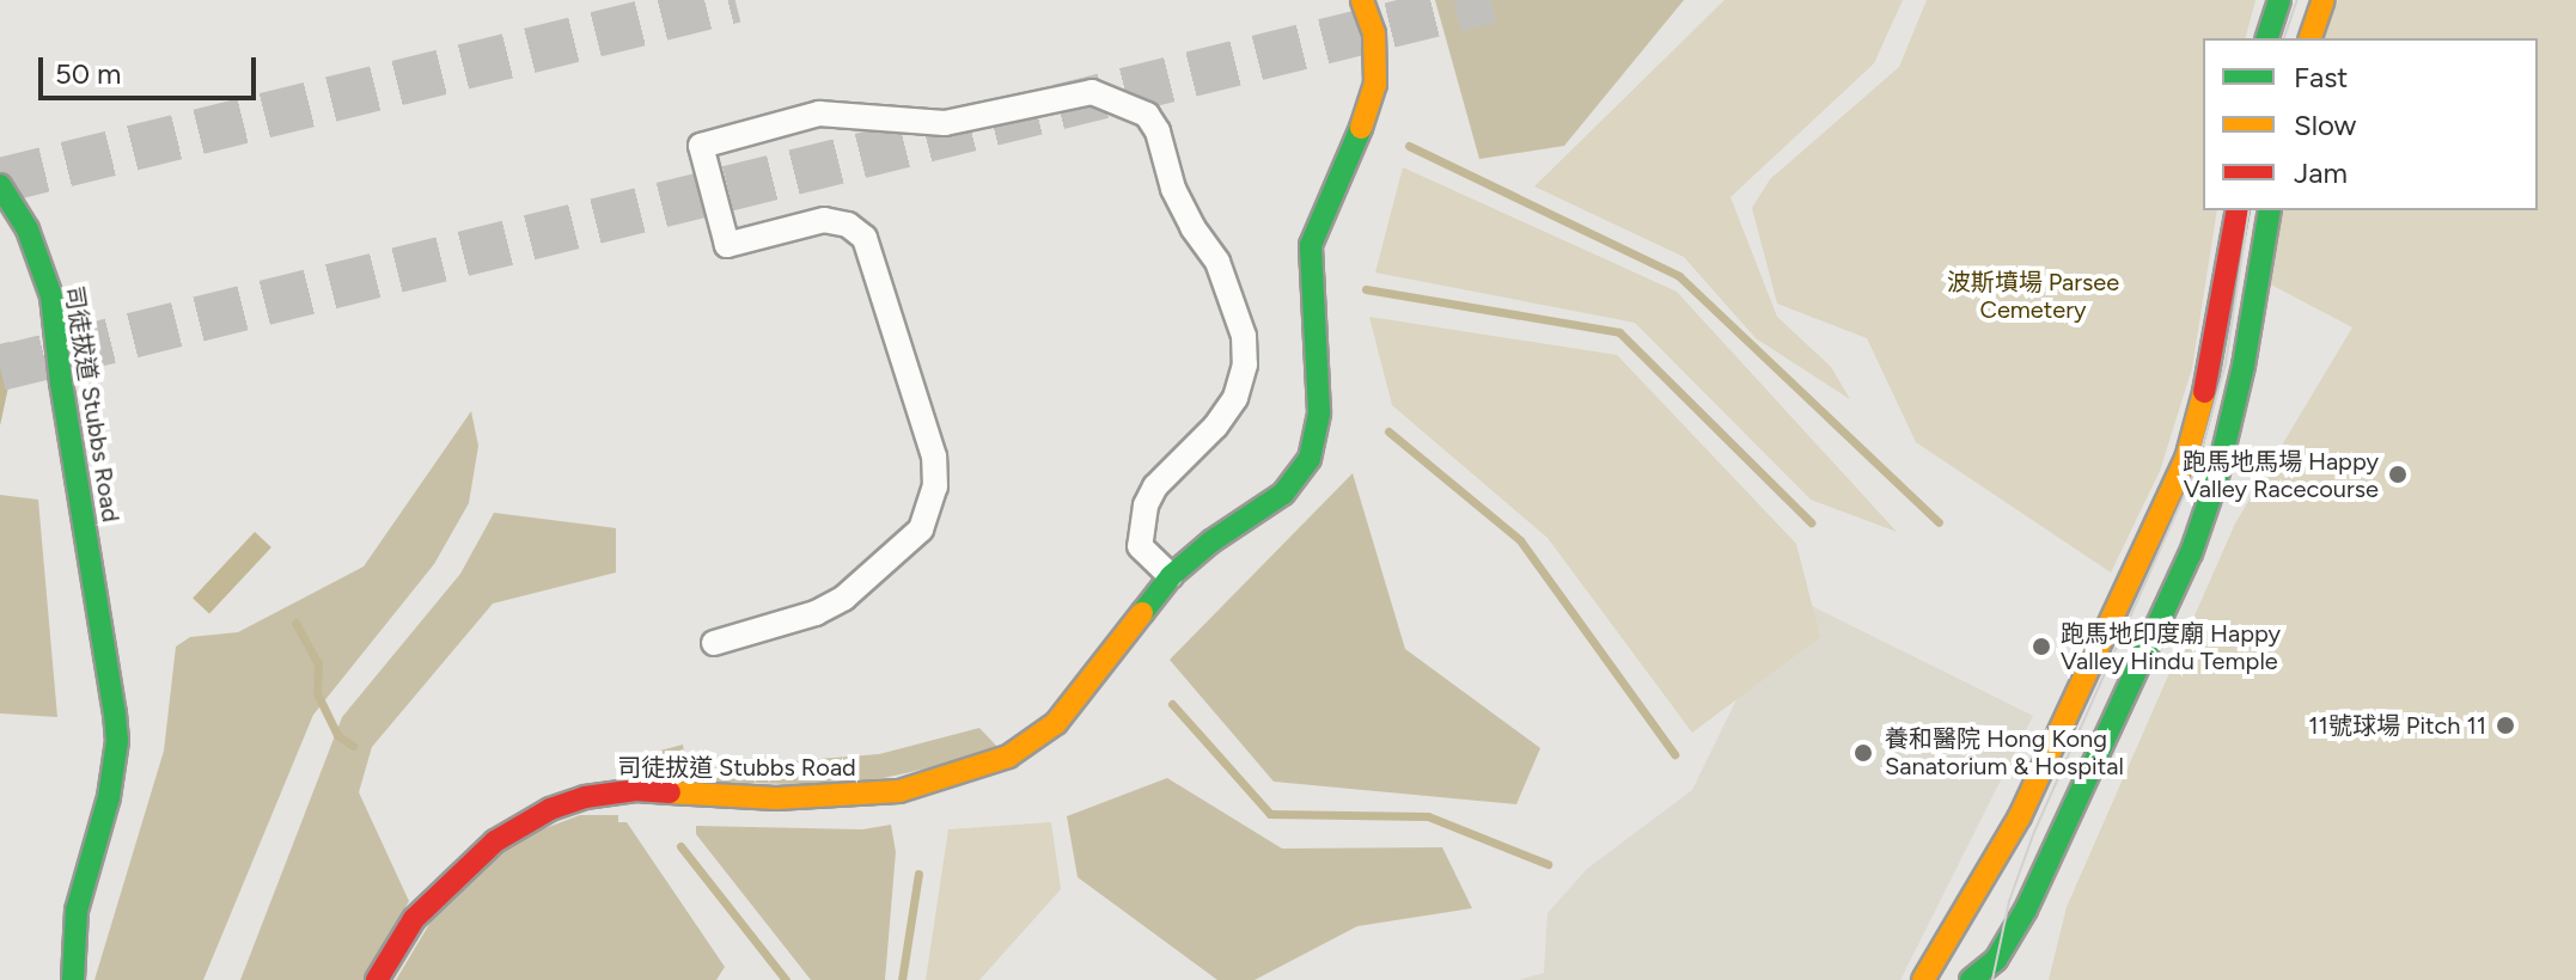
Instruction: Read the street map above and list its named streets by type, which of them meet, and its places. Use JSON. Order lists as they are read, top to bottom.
{
  "streets": {
    "main road": ["司徒拔道 Stubbs Road"]
  },
  "parks": ["波斯墳場 Parsee Cemetery"],
  "places": [
    "跑馬地馬場 Happy Valley Racecourse",
    "跑馬地印度廟 Happy Valley Hindu Temple",
    "11號球場 Pitch 11",
    "養和醫院 Hong Kong Sanatorium & Hospital"
  ],
  "legend": ["Fast", "Slow", "Jam"],
  "scale_bar": "50 m"
}
